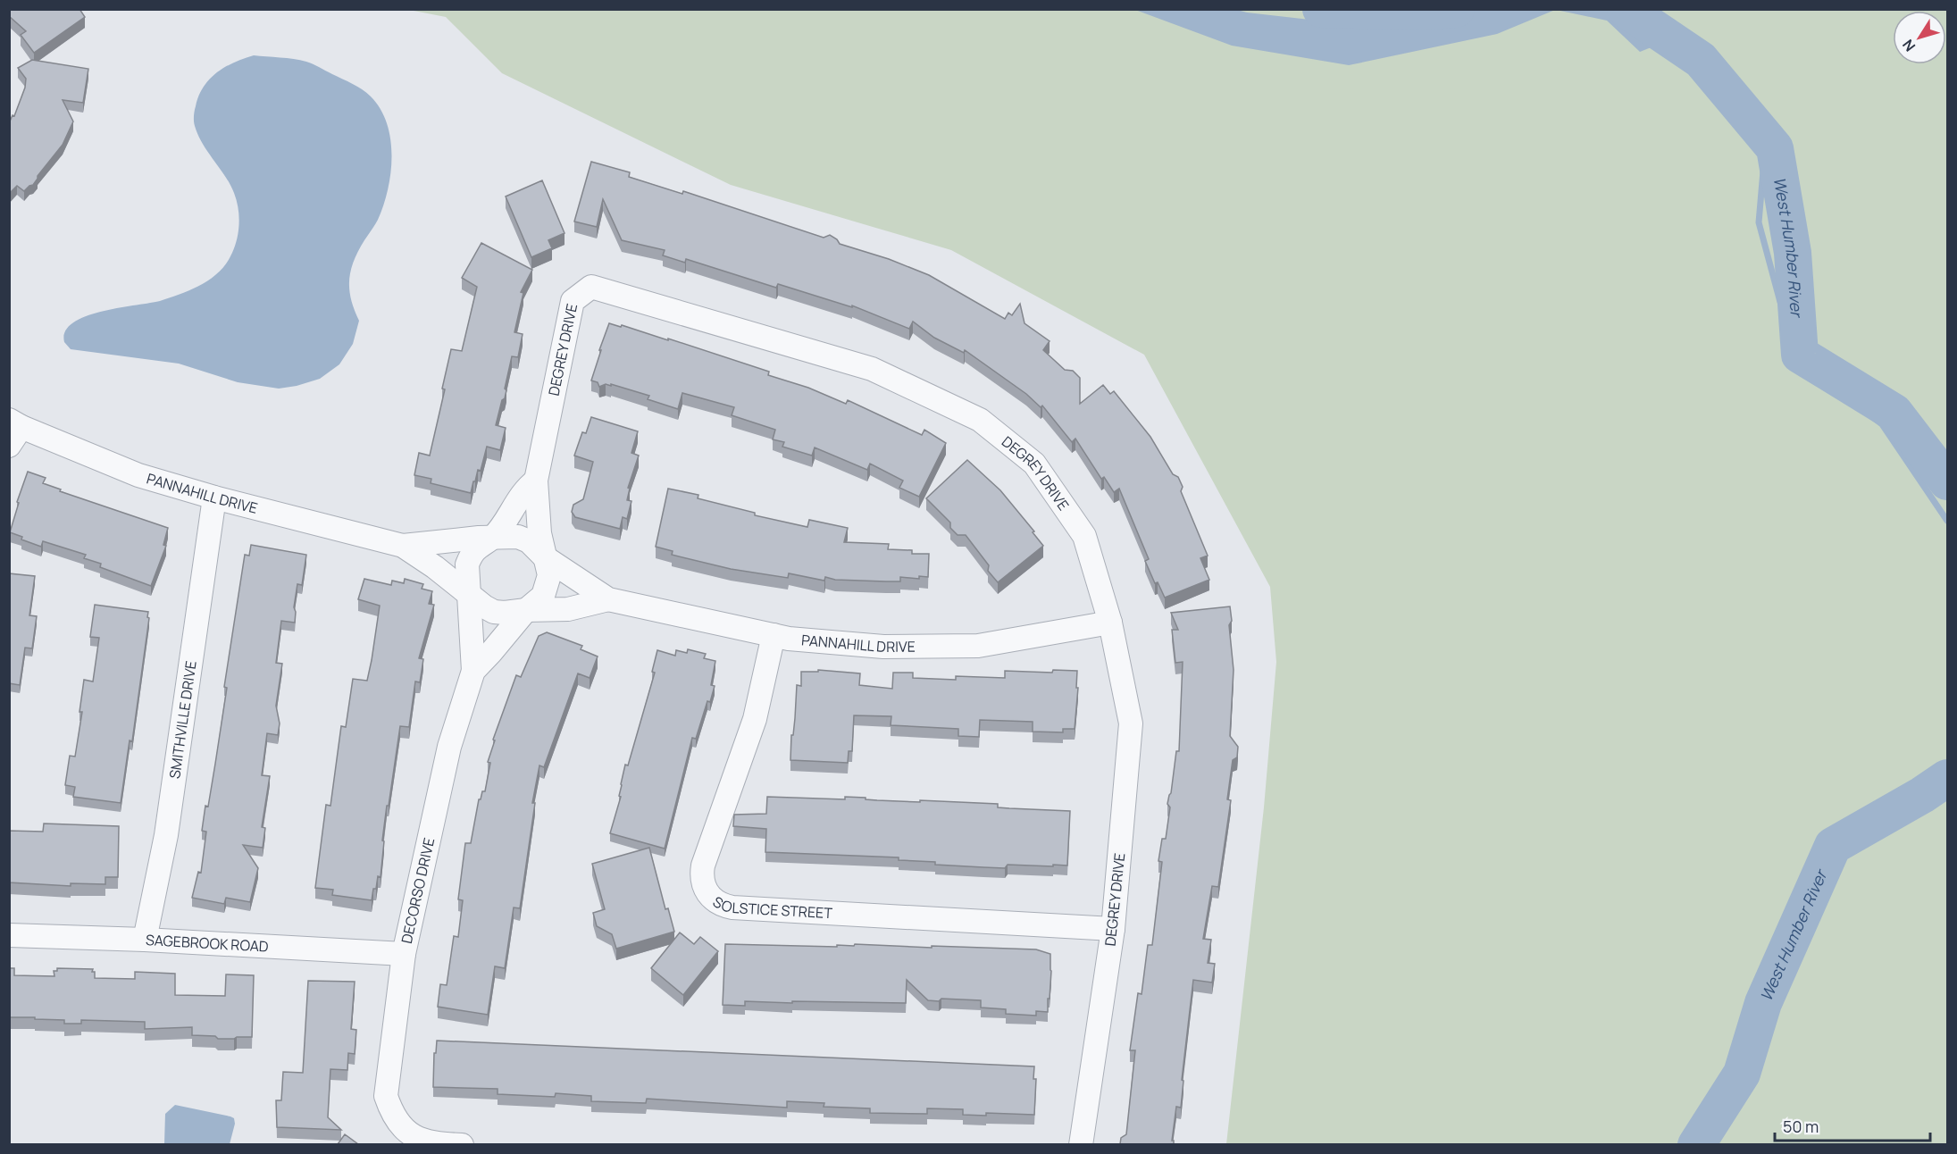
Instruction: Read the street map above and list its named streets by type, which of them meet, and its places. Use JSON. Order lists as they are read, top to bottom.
{
  "streets": {
    "street": [
      "DEGREY DRIVE",
      "PANNAHILL DRIVE",
      "SMITHVILLE DRIVE",
      "DECORSO DRIVE",
      "SOLSTICE STREET",
      "SAGEBROOK ROAD"
    ]
  },
  "crossings": [
    ["DEGREY DRIVE", "PANNAHILL DRIVE"],
    ["DEGREY DRIVE", "DECORSO DRIVE"],
    ["DEGREY DRIVE", "SOLSTICE STREET"],
    ["PANNAHILL DRIVE", "SMITHVILLE DRIVE"],
    ["PANNAHILL DRIVE", "DECORSO DRIVE"],
    ["PANNAHILL DRIVE", "SOLSTICE STREET"],
    ["SMITHVILLE DRIVE", "SAGEBROOK ROAD"],
    ["DECORSO DRIVE", "SAGEBROOK ROAD"]
  ],
  "water": ["West Humber River"],
  "scale_bar": "50 m",
  "north": "bottom left"
}
